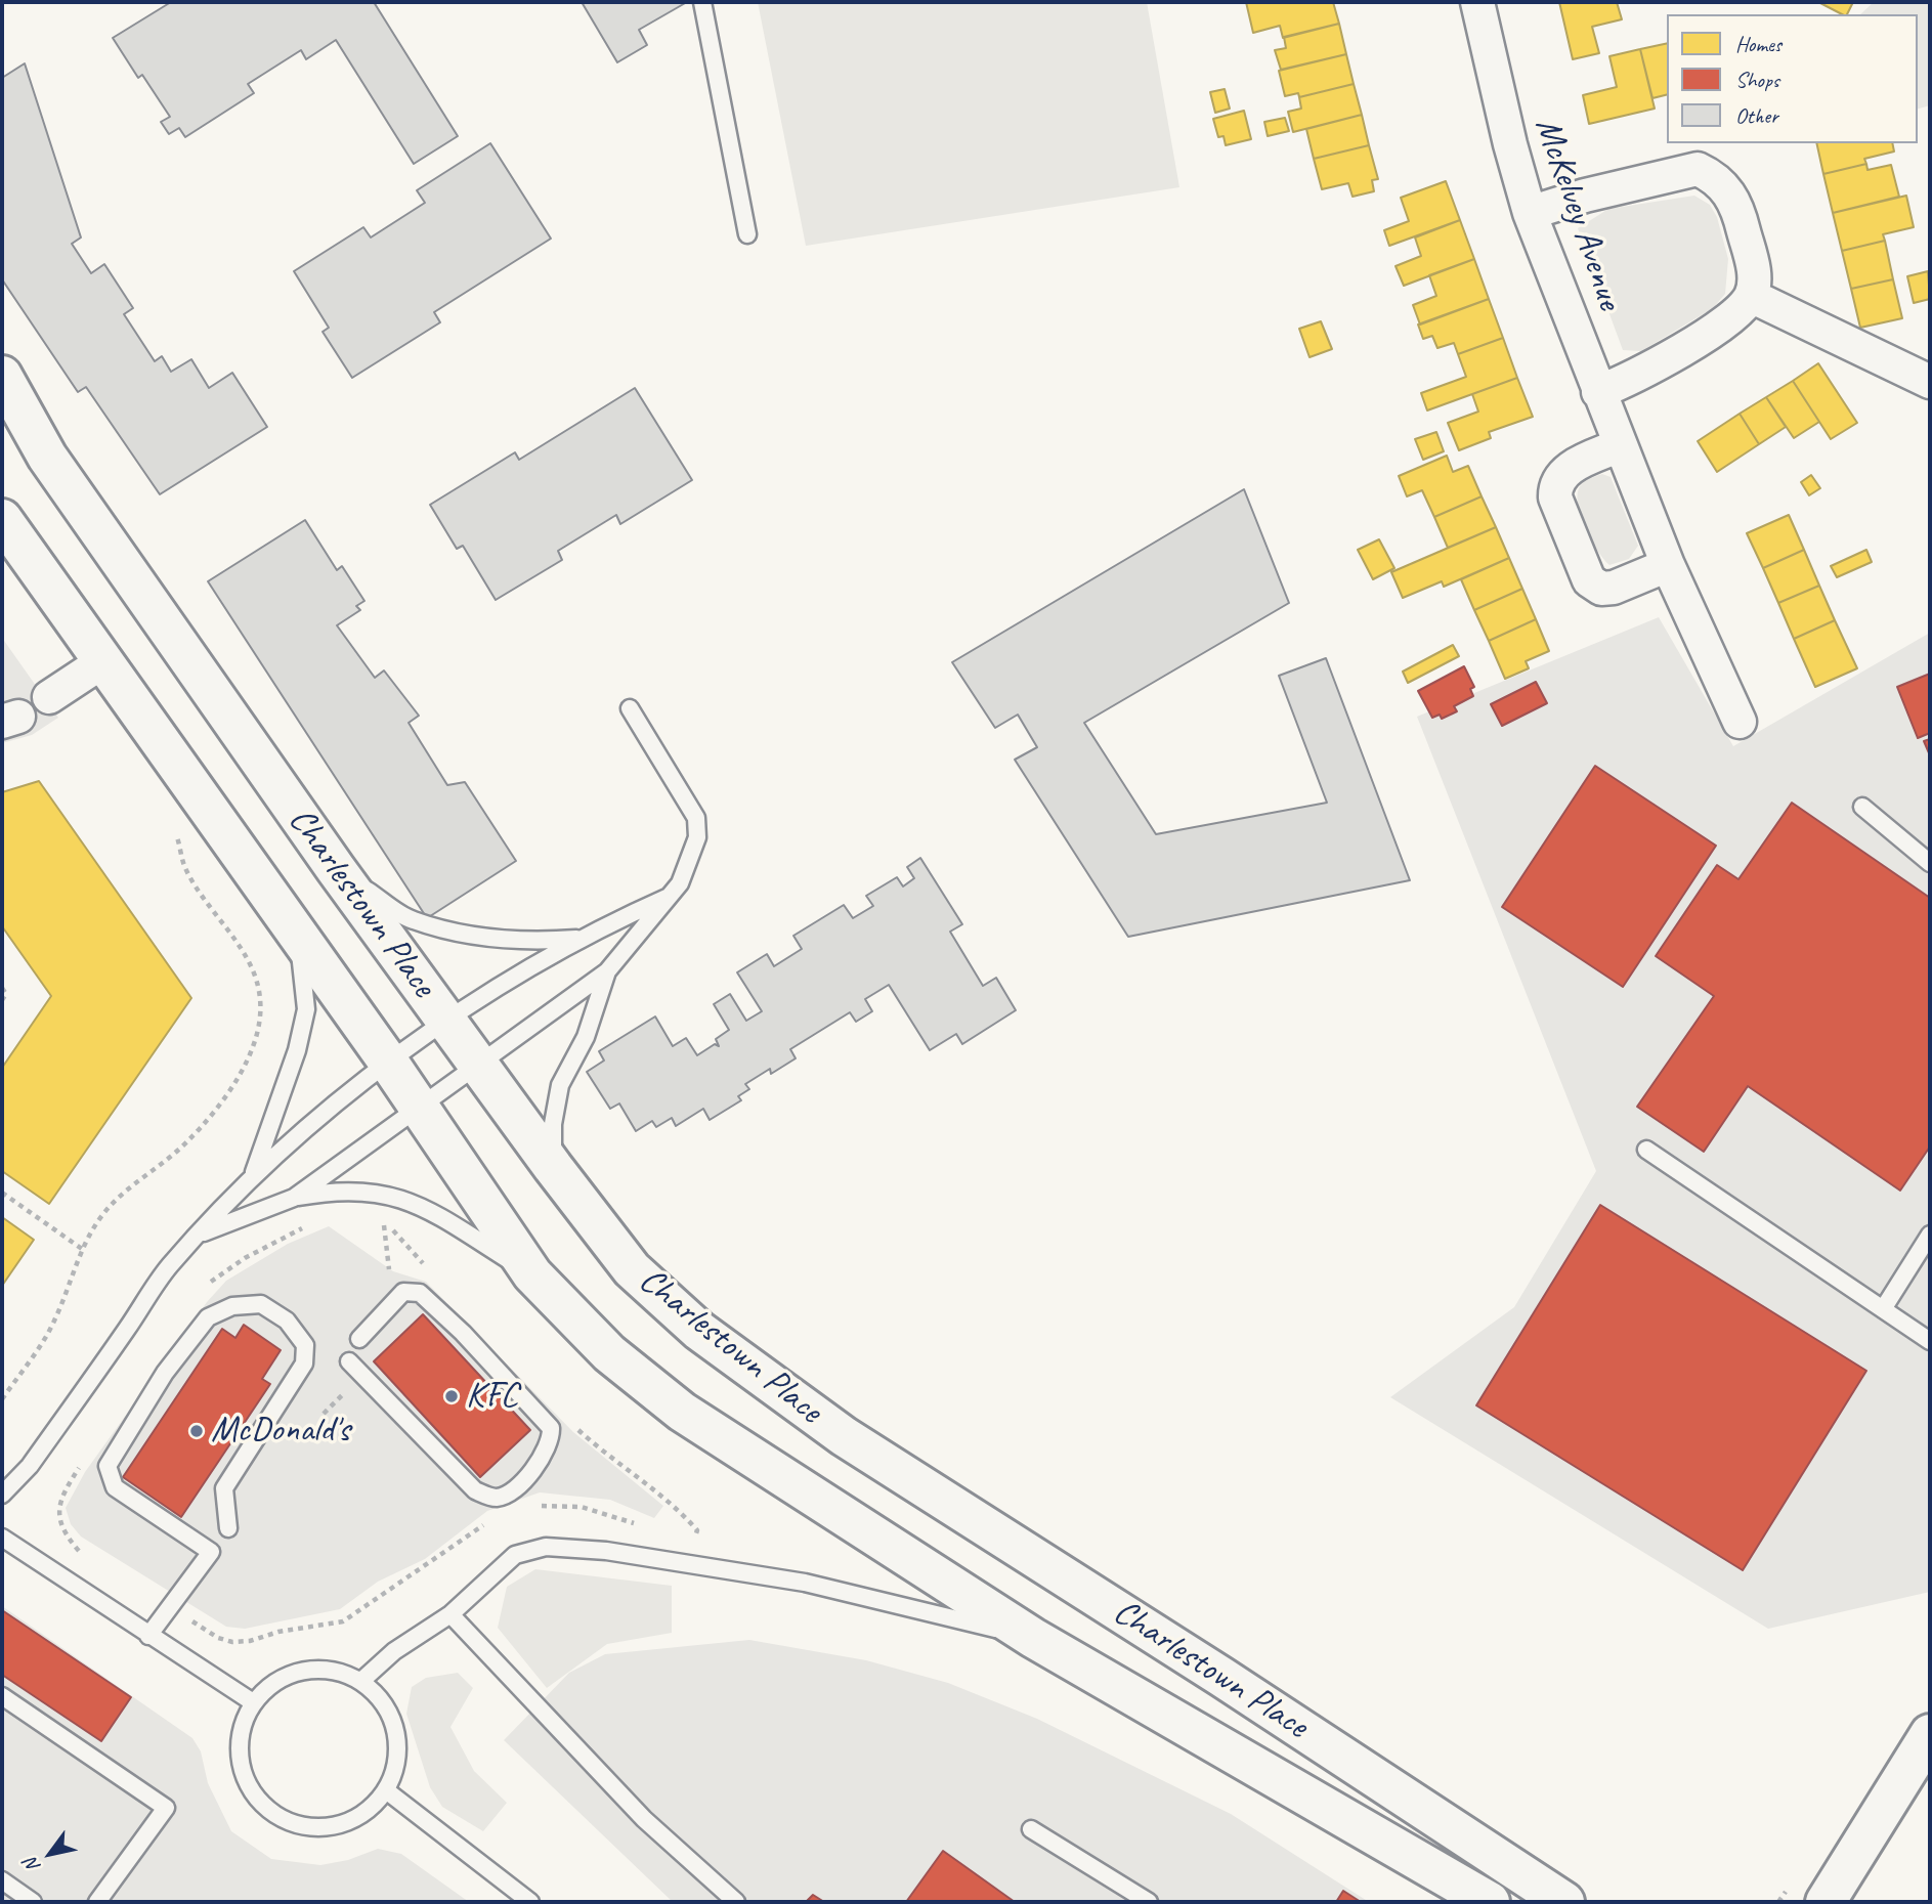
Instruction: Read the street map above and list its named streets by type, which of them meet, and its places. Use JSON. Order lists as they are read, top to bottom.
{
  "streets": {
    "street": ["McKelvey Avenue", "Charlestown Place"]
  },
  "places": ["KFC", "McDonald's"],
  "legend": ["Homes", "Shops", "Other"],
  "north": "bottom left"
}
